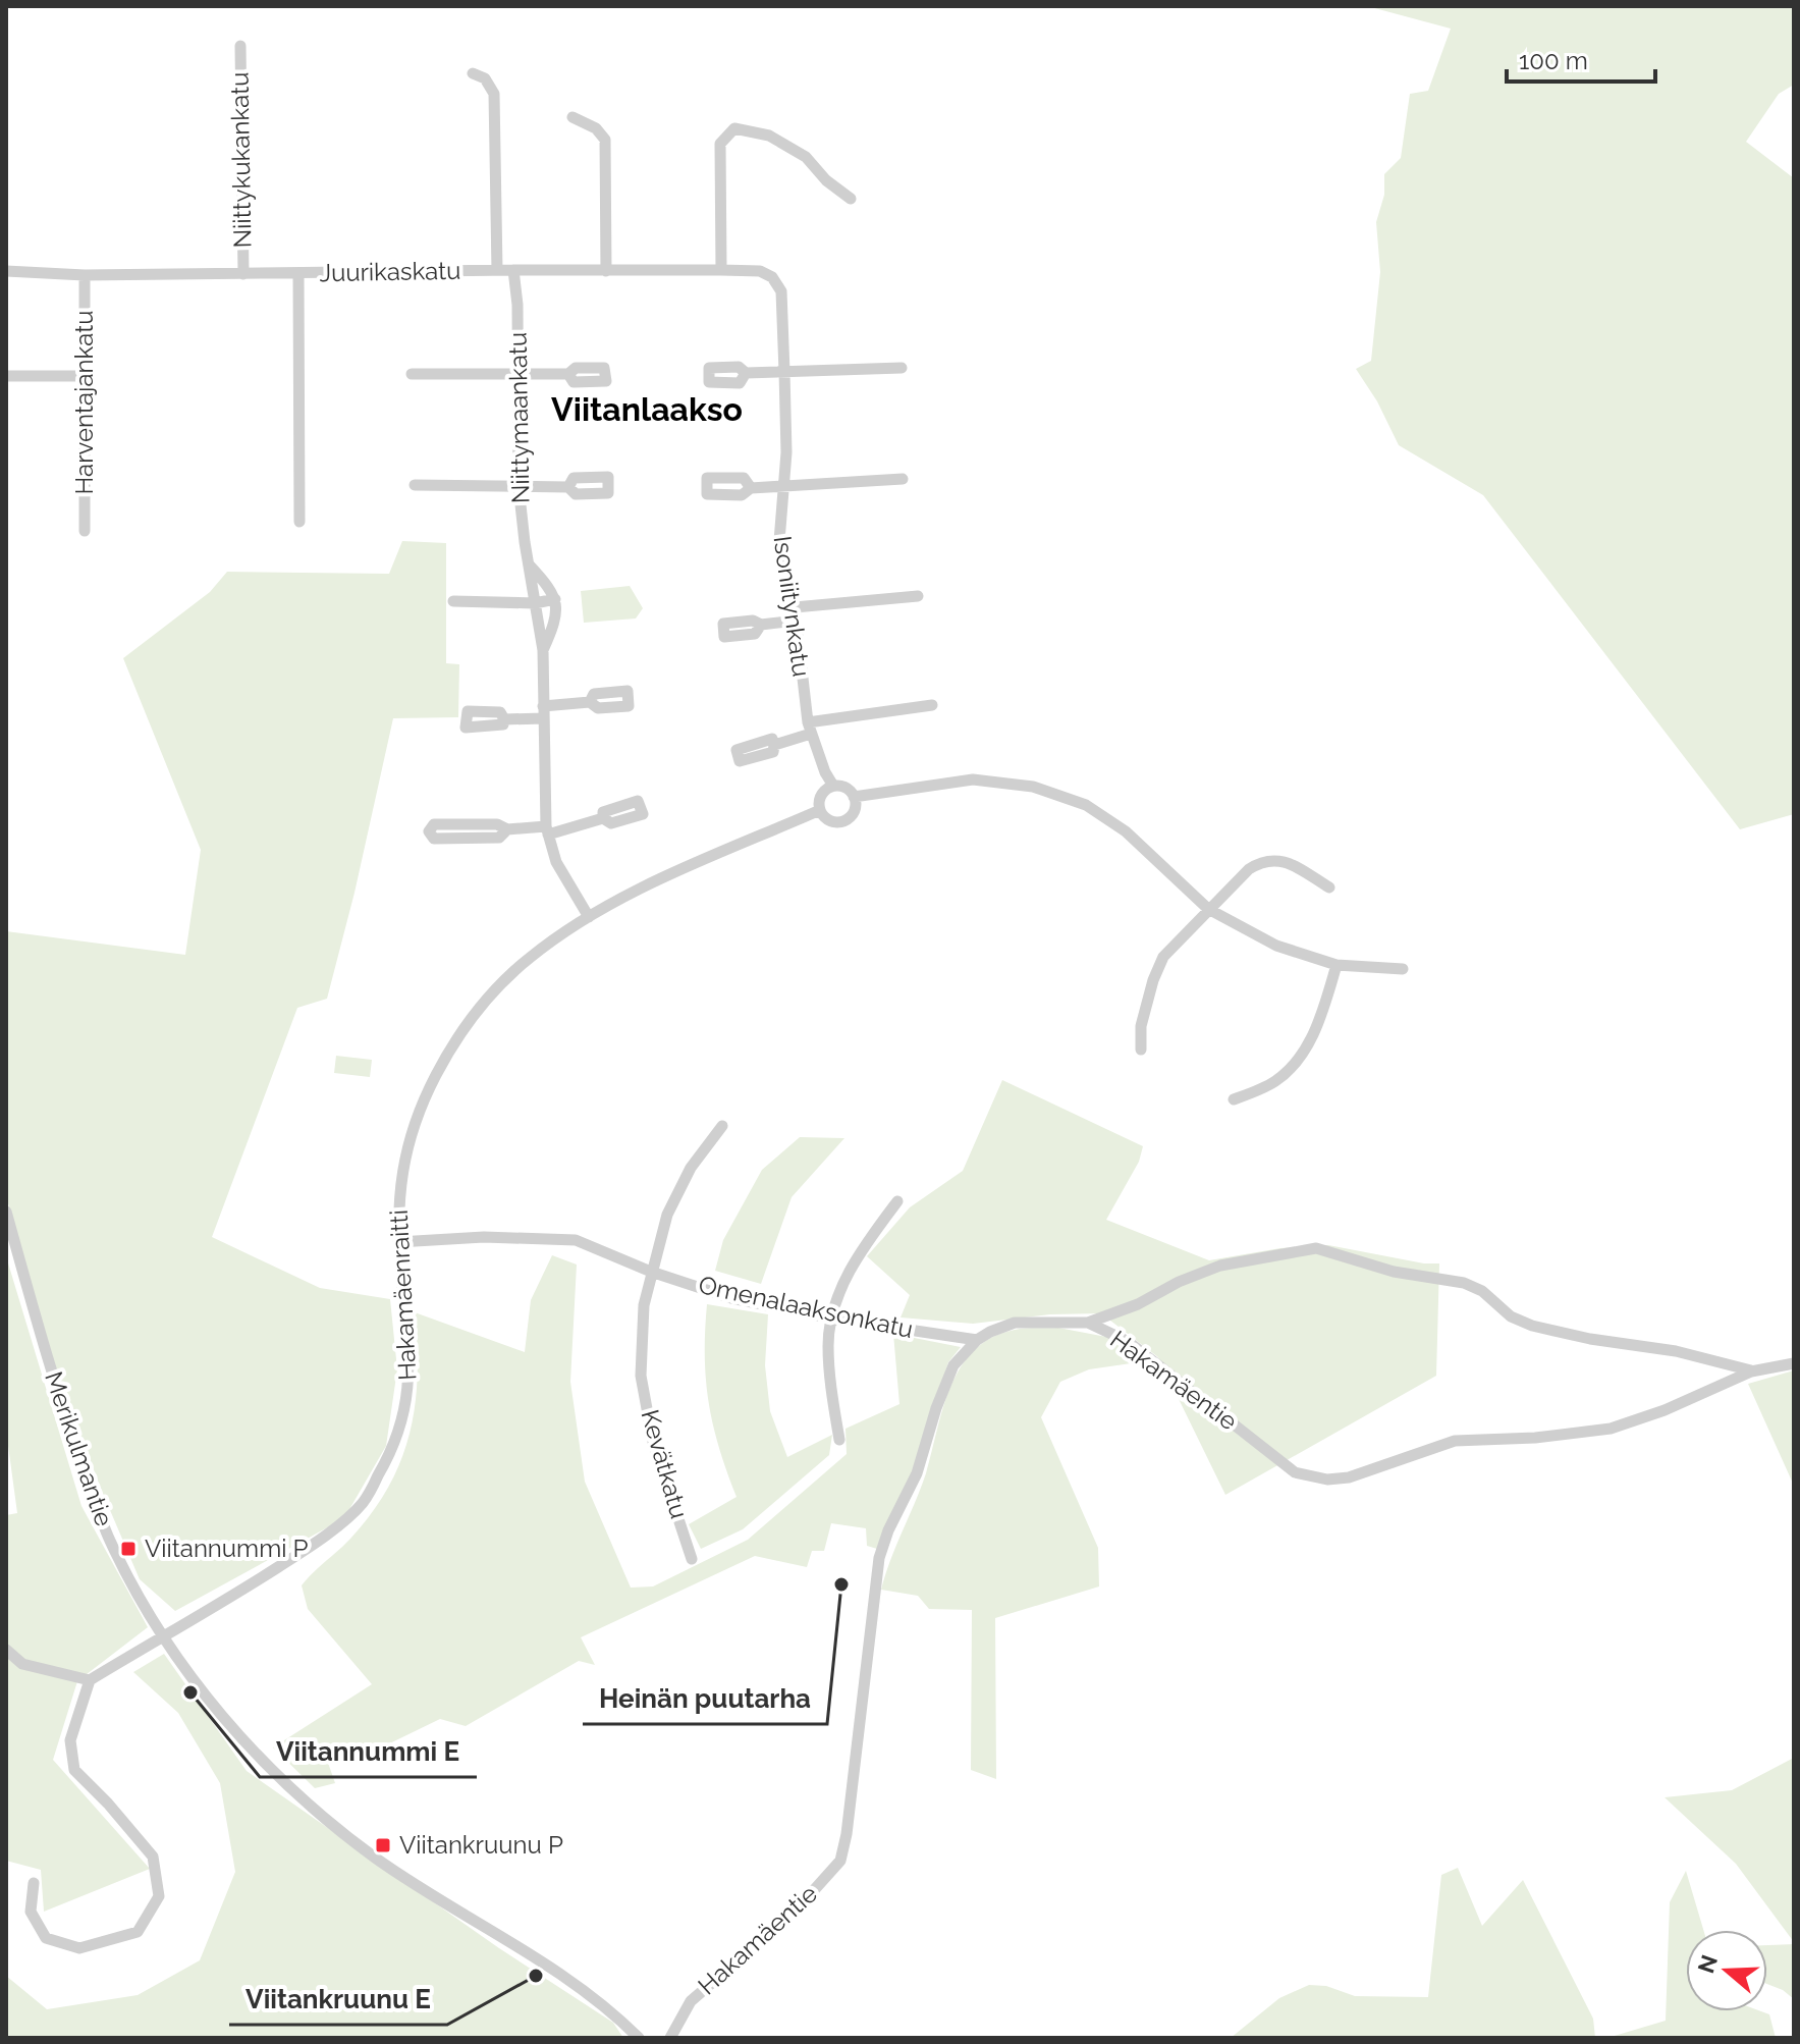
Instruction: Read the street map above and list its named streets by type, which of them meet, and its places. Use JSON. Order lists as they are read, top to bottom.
{
  "streets": {
    "street": [
      "Niittykukankatu",
      "Juurikaskatu",
      "Harventajankatu",
      "Niittymaankatu",
      "Isoniitynkatu",
      "Hakamäenraitti",
      "Omenalaaksonkatu",
      "Hakamäentie",
      "Merikulmantie",
      "Kevätkatu"
    ]
  },
  "crossings": [
    ["Niittykukankatu", "Juurikaskatu"],
    ["Juurikaskatu", "Harventajankatu"],
    ["Juurikaskatu", "Niittymaankatu"],
    ["Juurikaskatu", "Isoniitynkatu"],
    ["Niittymaankatu", "Hakamäenraitti"],
    ["Isoniitynkatu", "Hakamäenraitti"],
    ["Hakamäenraitti", "Omenalaaksonkatu"],
    ["Hakamäenraitti", "Merikulmantie"],
    ["Omenalaaksonkatu", "Hakamäentie"],
    ["Omenalaaksonkatu", "Kevätkatu"]
  ],
  "districts": ["Viitanlaakso"],
  "places": {
    "transit": ["Viitannummi P", "Viitankruunu P"],
    "other": ["Heinän puutarha", "Viitannummi E", "Viitankruunu E"]
  },
  "scale_bar": "100 m",
  "north": "left"
}
